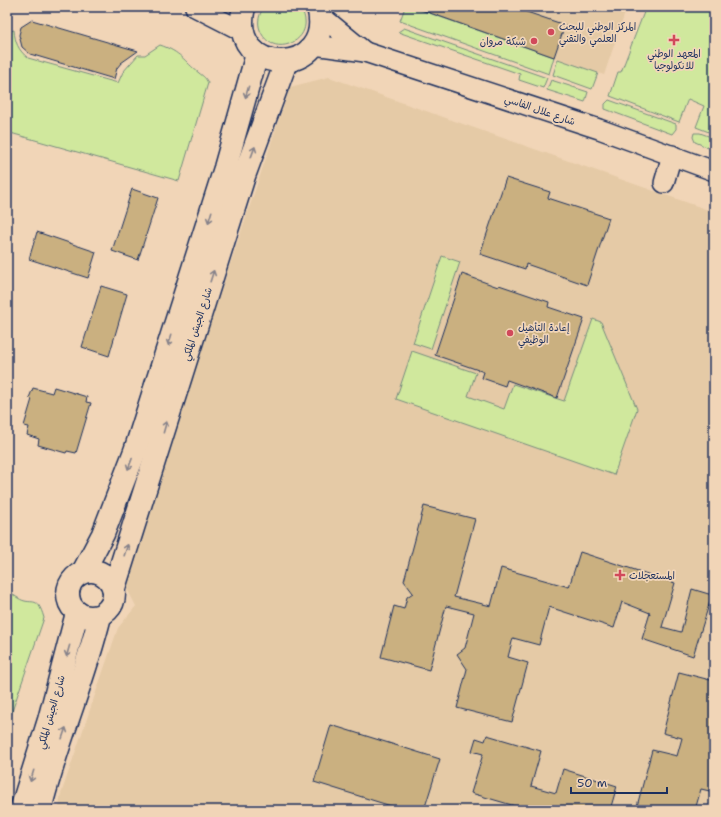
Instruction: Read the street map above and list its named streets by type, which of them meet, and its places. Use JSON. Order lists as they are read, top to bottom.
{
  "streets": {
    "main road": ["شارع الجيش الملكي"],
    "street": ["شارع علال الفاسي"]
  },
  "places": {
    "other": ["المركز الوطني للبحث العلمي والتقني", "شبكة مروان", "إعادة التأهيل الوظيفي"],
    "health": ["المعهد الوطني للانكولوجيا", "المستعجلات"]
  },
  "scale_bar": "50 m"
}
